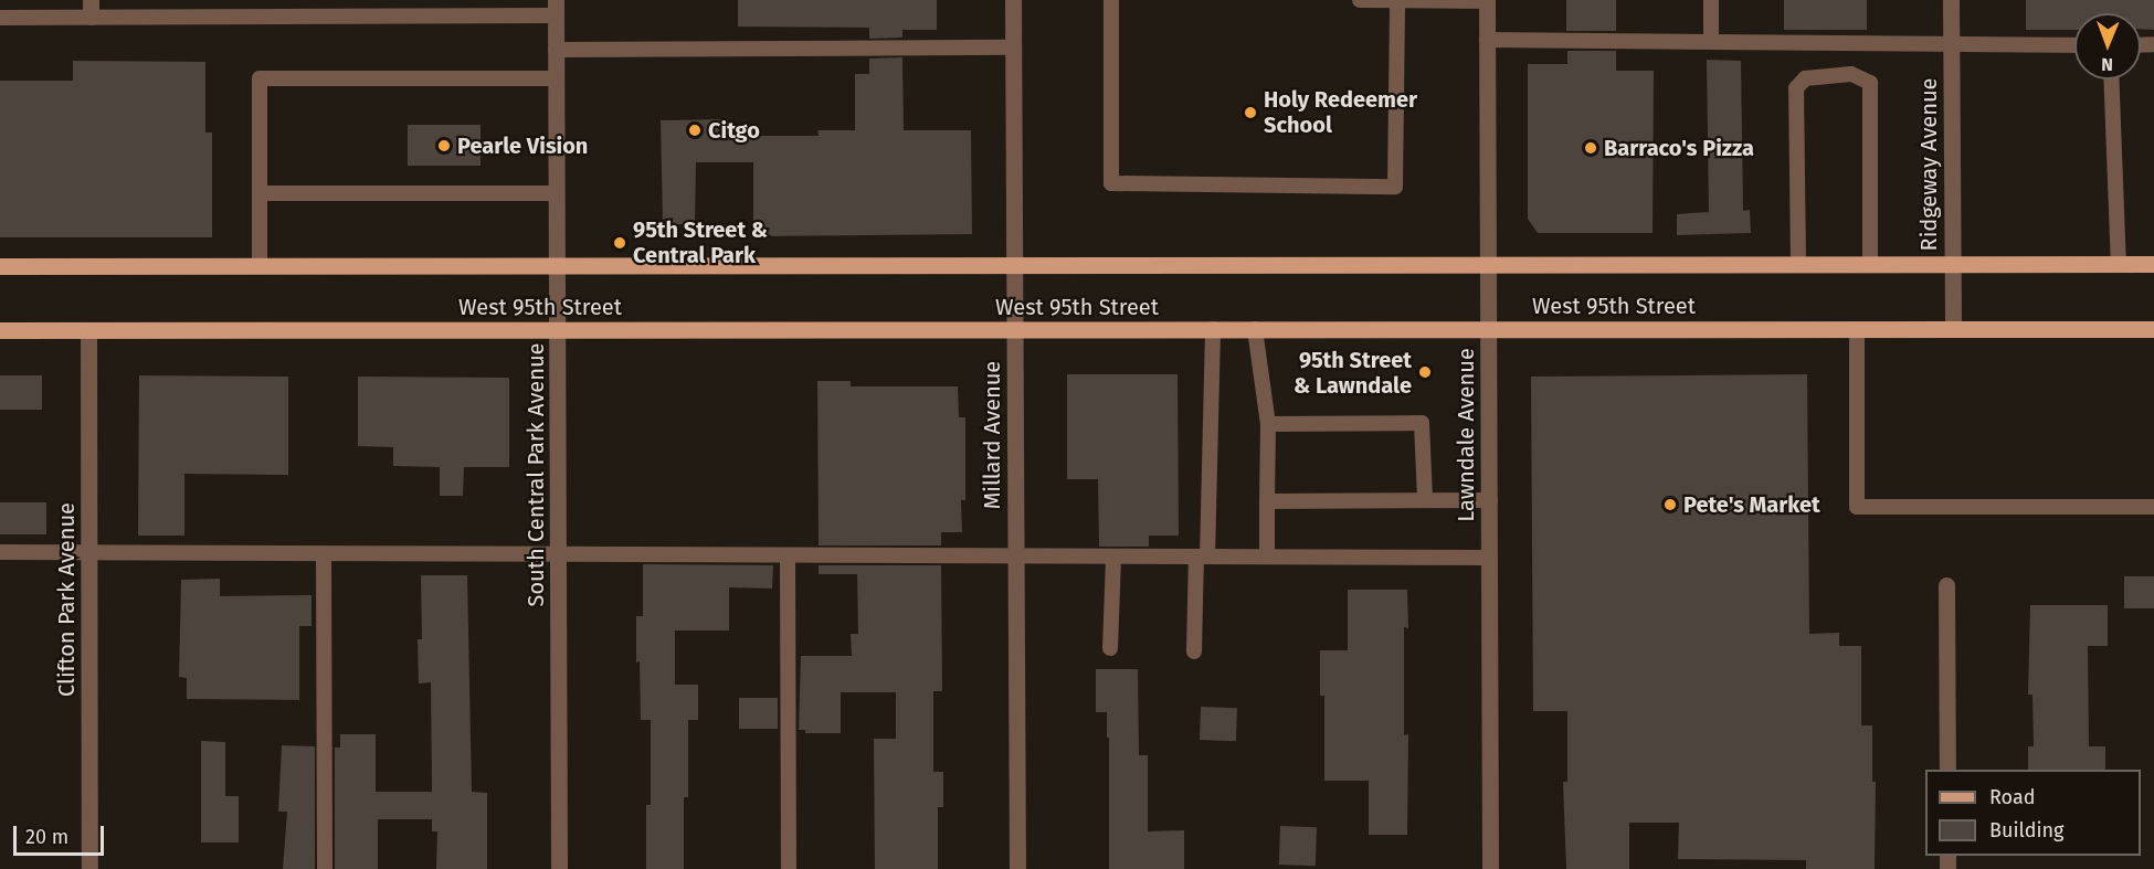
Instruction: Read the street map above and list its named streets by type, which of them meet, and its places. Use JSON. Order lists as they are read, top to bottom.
{
  "streets": {
    "main road": ["West 95th Street"],
    "street": [
      "Ridgeway Avenue",
      "Millard Avenue",
      "Lawndale Avenue",
      "South Central Park Avenue",
      "Clifton Park Avenue"
    ]
  },
  "crossings": [
    ["Ridgeway Avenue", "West 95th Street"],
    ["West 95th Street", "Millard Avenue"],
    ["West 95th Street", "Lawndale Avenue"],
    ["West 95th Street", "South Central Park Avenue"],
    ["West 95th Street", "Clifton Park Avenue"]
  ],
  "places": [
    "Holy Redeemer School",
    "Citgo",
    "Pearle Vision",
    "Barraco's Pizza",
    "95th Street & Central Park",
    "95th Street & Lawndale",
    "Pete's Market"
  ],
  "legend": ["Road", "Building"],
  "scale_bar": "20 m",
  "north": "bottom"
}
